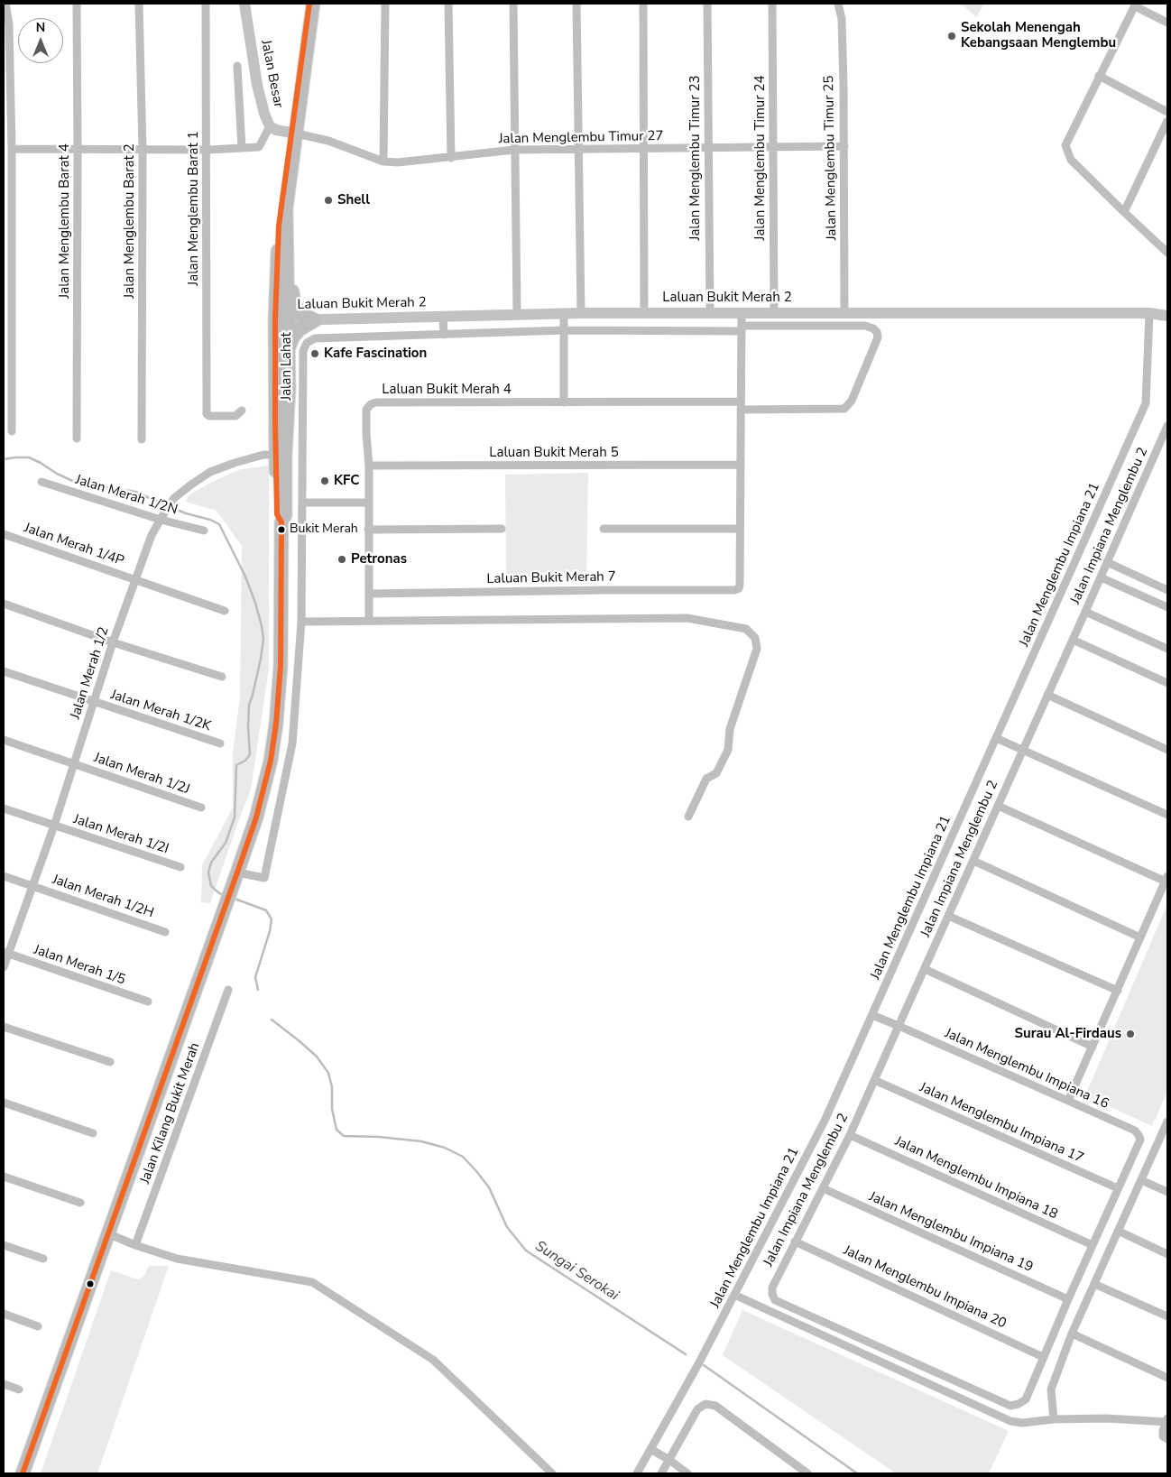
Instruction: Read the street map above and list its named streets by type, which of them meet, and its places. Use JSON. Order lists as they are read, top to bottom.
{
  "streets": {
    "main road": ["Jalan Lahat"],
    "street": [
      "Jalan Besar",
      "Jalan Menglembu Timur 27",
      "Jalan Menglembu Timur 23",
      "Jalan Menglembu Timur 24",
      "Jalan Menglembu Timur 25",
      "Jalan Menglembu Barat 1",
      "Jalan Menglembu Barat 4",
      "Jalan Menglembu Barat 2",
      "Laluan Bukit Merah 2",
      "Laluan Bukit Merah 4",
      "Laluan Bukit Merah 5",
      "Jalan Merah 1/2N",
      "Jalan Impiana Menglembu 2",
      "Jalan Merah 1/4P",
      "Jalan Menglembu Impiana 21",
      "Laluan Bukit Merah 7",
      "Jalan Merah 1/2",
      "Jalan Merah 1/2K",
      "Jalan Merah 1/2J",
      "Jalan Merah 1/2I",
      "Jalan Merah 1/2H",
      "Jalan Merah 1/5",
      "Jalan Menglembu Impiana 16",
      "Jalan Kilang Bukit Merah",
      "Jalan Menglembu Impiana 17",
      "Jalan Menglembu Impiana 18",
      "Jalan Menglembu Impiana 19",
      "Jalan Menglembu Impiana 20"
    ]
  },
  "crossings": [
    ["Jalan Besar", "Jalan Menglembu Timur 27"],
    ["Jalan Besar", "Jalan Lahat"],
    ["Jalan Menglembu Timur 27", "Jalan Menglembu Timur 23"],
    ["Jalan Menglembu Timur 27", "Jalan Menglembu Timur 24"],
    ["Jalan Menglembu Timur 27", "Jalan Menglembu Timur 25"],
    ["Jalan Menglembu Timur 27", "Jalan Lahat"],
    ["Jalan Menglembu Timur 23", "Laluan Bukit Merah 2"],
    ["Jalan Menglembu Timur 24", "Laluan Bukit Merah 2"],
    ["Jalan Menglembu Timur 25", "Laluan Bukit Merah 2"],
    ["Laluan Bukit Merah 2", "Jalan Lahat"],
    ["Laluan Bukit Merah 2", "Laluan Bukit Merah 4"],
    ["Laluan Bukit Merah 2", "Jalan Menglembu Impiana 21"],
    ["Jalan Lahat", "Jalan Merah 1/2"],
    ["Laluan Bukit Merah 4", "Laluan Bukit Merah 5"],
    ["Laluan Bukit Merah 4", "Laluan Bukit Merah 7"],
    ["Jalan Merah 1/2N", "Jalan Merah 1/2"],
    ["Jalan Impiana Menglembu 2", "Jalan Menglembu Impiana 16"],
    ["Jalan Impiana Menglembu 2", "Jalan Menglembu Impiana 17"],
    ["Jalan Impiana Menglembu 2", "Jalan Menglembu Impiana 18"],
    ["Jalan Impiana Menglembu 2", "Jalan Menglembu Impiana 19"],
    ["Jalan Impiana Menglembu 2", "Jalan Menglembu Impiana 20"],
    ["Jalan Merah 1/4P", "Jalan Merah 1/2"],
    ["Jalan Menglembu Impiana 21", "Jalan Menglembu Impiana 16"],
    ["Jalan Merah 1/2", "Jalan Merah 1/2K"],
    ["Jalan Merah 1/2", "Jalan Merah 1/2J"],
    ["Jalan Merah 1/2", "Jalan Merah 1/2I"],
    ["Jalan Merah 1/2", "Jalan Merah 1/2H"],
    ["Jalan Merah 1/2", "Jalan Merah 1/5"],
    ["Jalan Menglembu Impiana 16", "Jalan Menglembu Impiana 17"]
  ],
  "water": ["Sungai Serokai"],
  "places": [
    "Sekolah Menengah Kebangsaan Menglembu",
    "Shell",
    "Kafe Fascination",
    "KFC",
    "Bukit Merah",
    "Petronas",
    "Surau Al-Firdaus"
  ],
  "north": "top"
}
